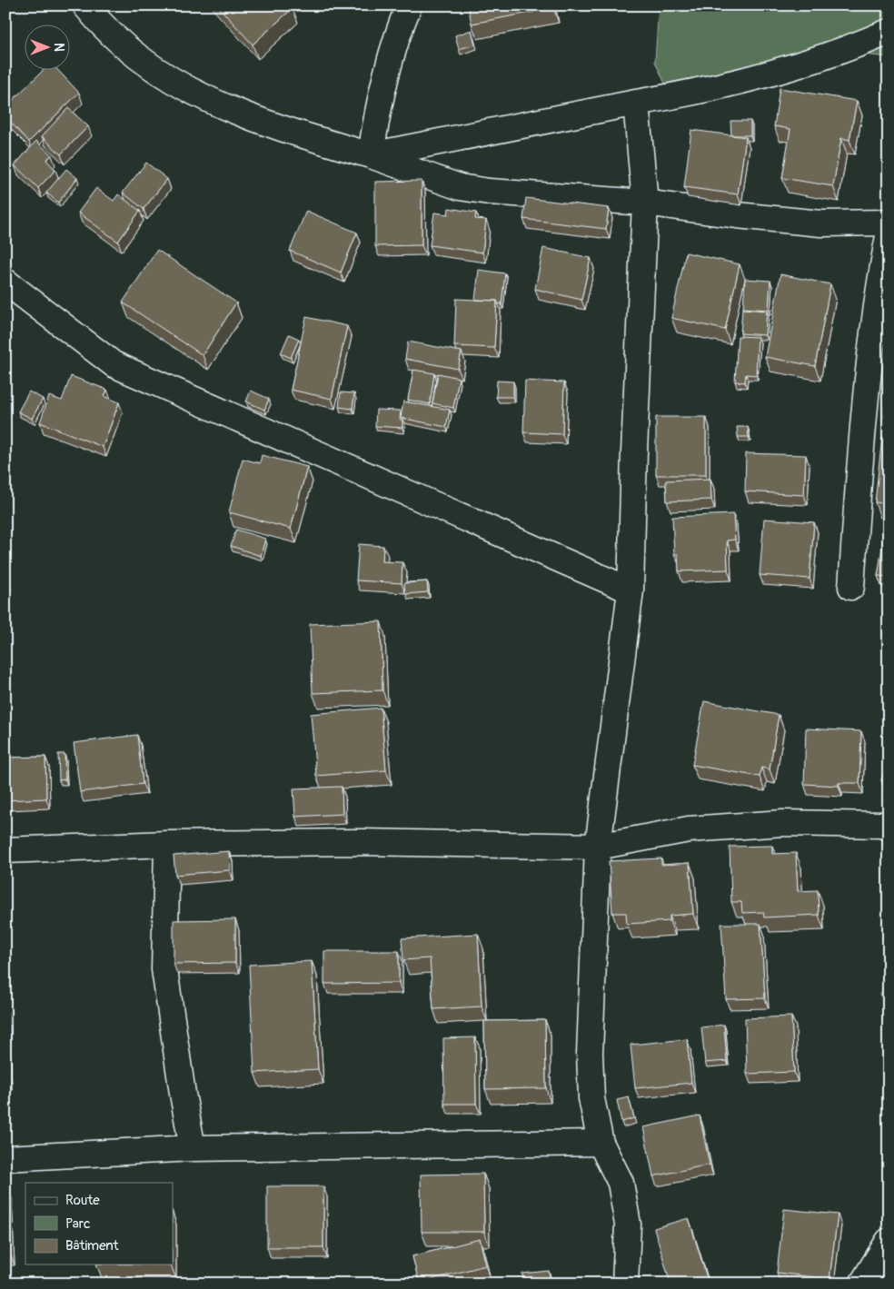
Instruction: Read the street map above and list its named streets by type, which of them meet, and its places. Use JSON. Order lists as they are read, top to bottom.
{
  "legend": ["Route", "Parc", "Bâtiment"],
  "north": "right"
}
